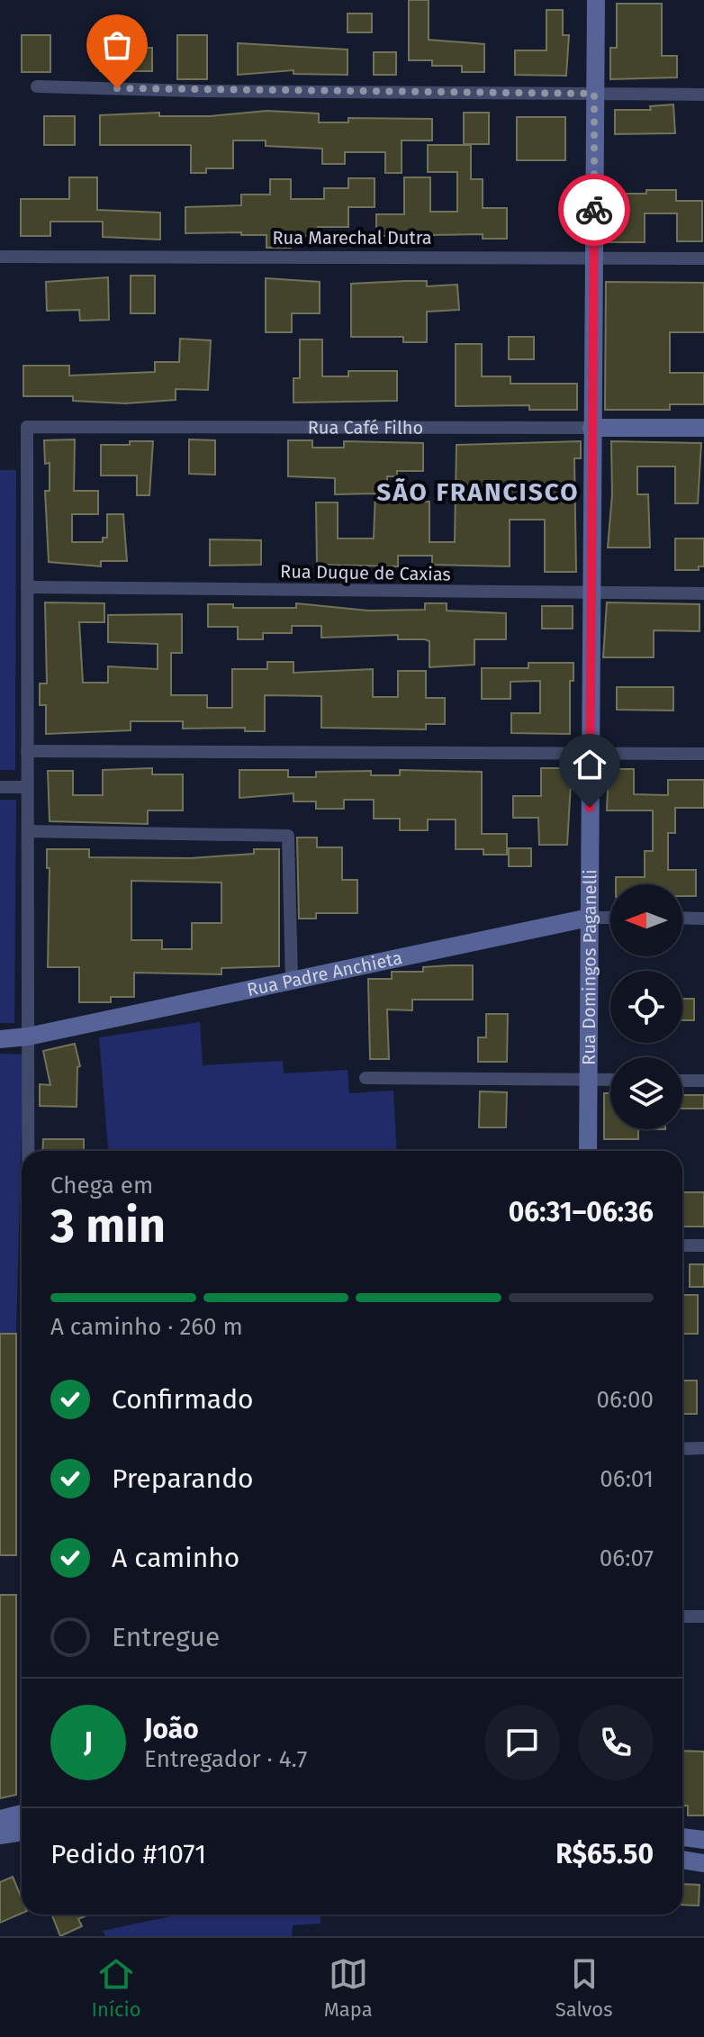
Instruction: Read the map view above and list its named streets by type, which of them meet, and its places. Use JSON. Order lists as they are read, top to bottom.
{
  "streets": {
    "street": [
      "Rua Marechal Dutra",
      "Rua Café Filho",
      "Rua Duque de Caxias",
      "Rua Domingos Paganelli",
      "Rua Padre Anchieta"
    ]
  },
  "crossings": [
    ["Rua Marechal Dutra", "Rua Domingos Paganelli"],
    ["Rua Café Filho", "Rua Duque de Caxias"],
    ["Rua Café Filho", "Rua Domingos Paganelli"],
    ["Rua Duque de Caxias", "Rua Domingos Paganelli"],
    ["Rua Domingos Paganelli", "Rua Padre Anchieta"]
  ],
  "districts": ["SÃO FRANCISCO"],
  "north": "left",
  "page": {
    "heading": ["3 min", "Chega em", "06:31–06:36"],
    "panel": [
      "João",
      "Entregador · 4.7",
      "Pedido #1071",
      "R$65.50"
    ],
    "bar": "A caminho · 260 m",
    "list": [
      ["Confirmado", "06:00"],
      ["Preparando", "06:01"],
      ["A caminho", "06:07"],
      "Entregue"
    ],
    "round": "J",
    "tabs": ["Início", "Mapa", "Salvos"]
  }
}
